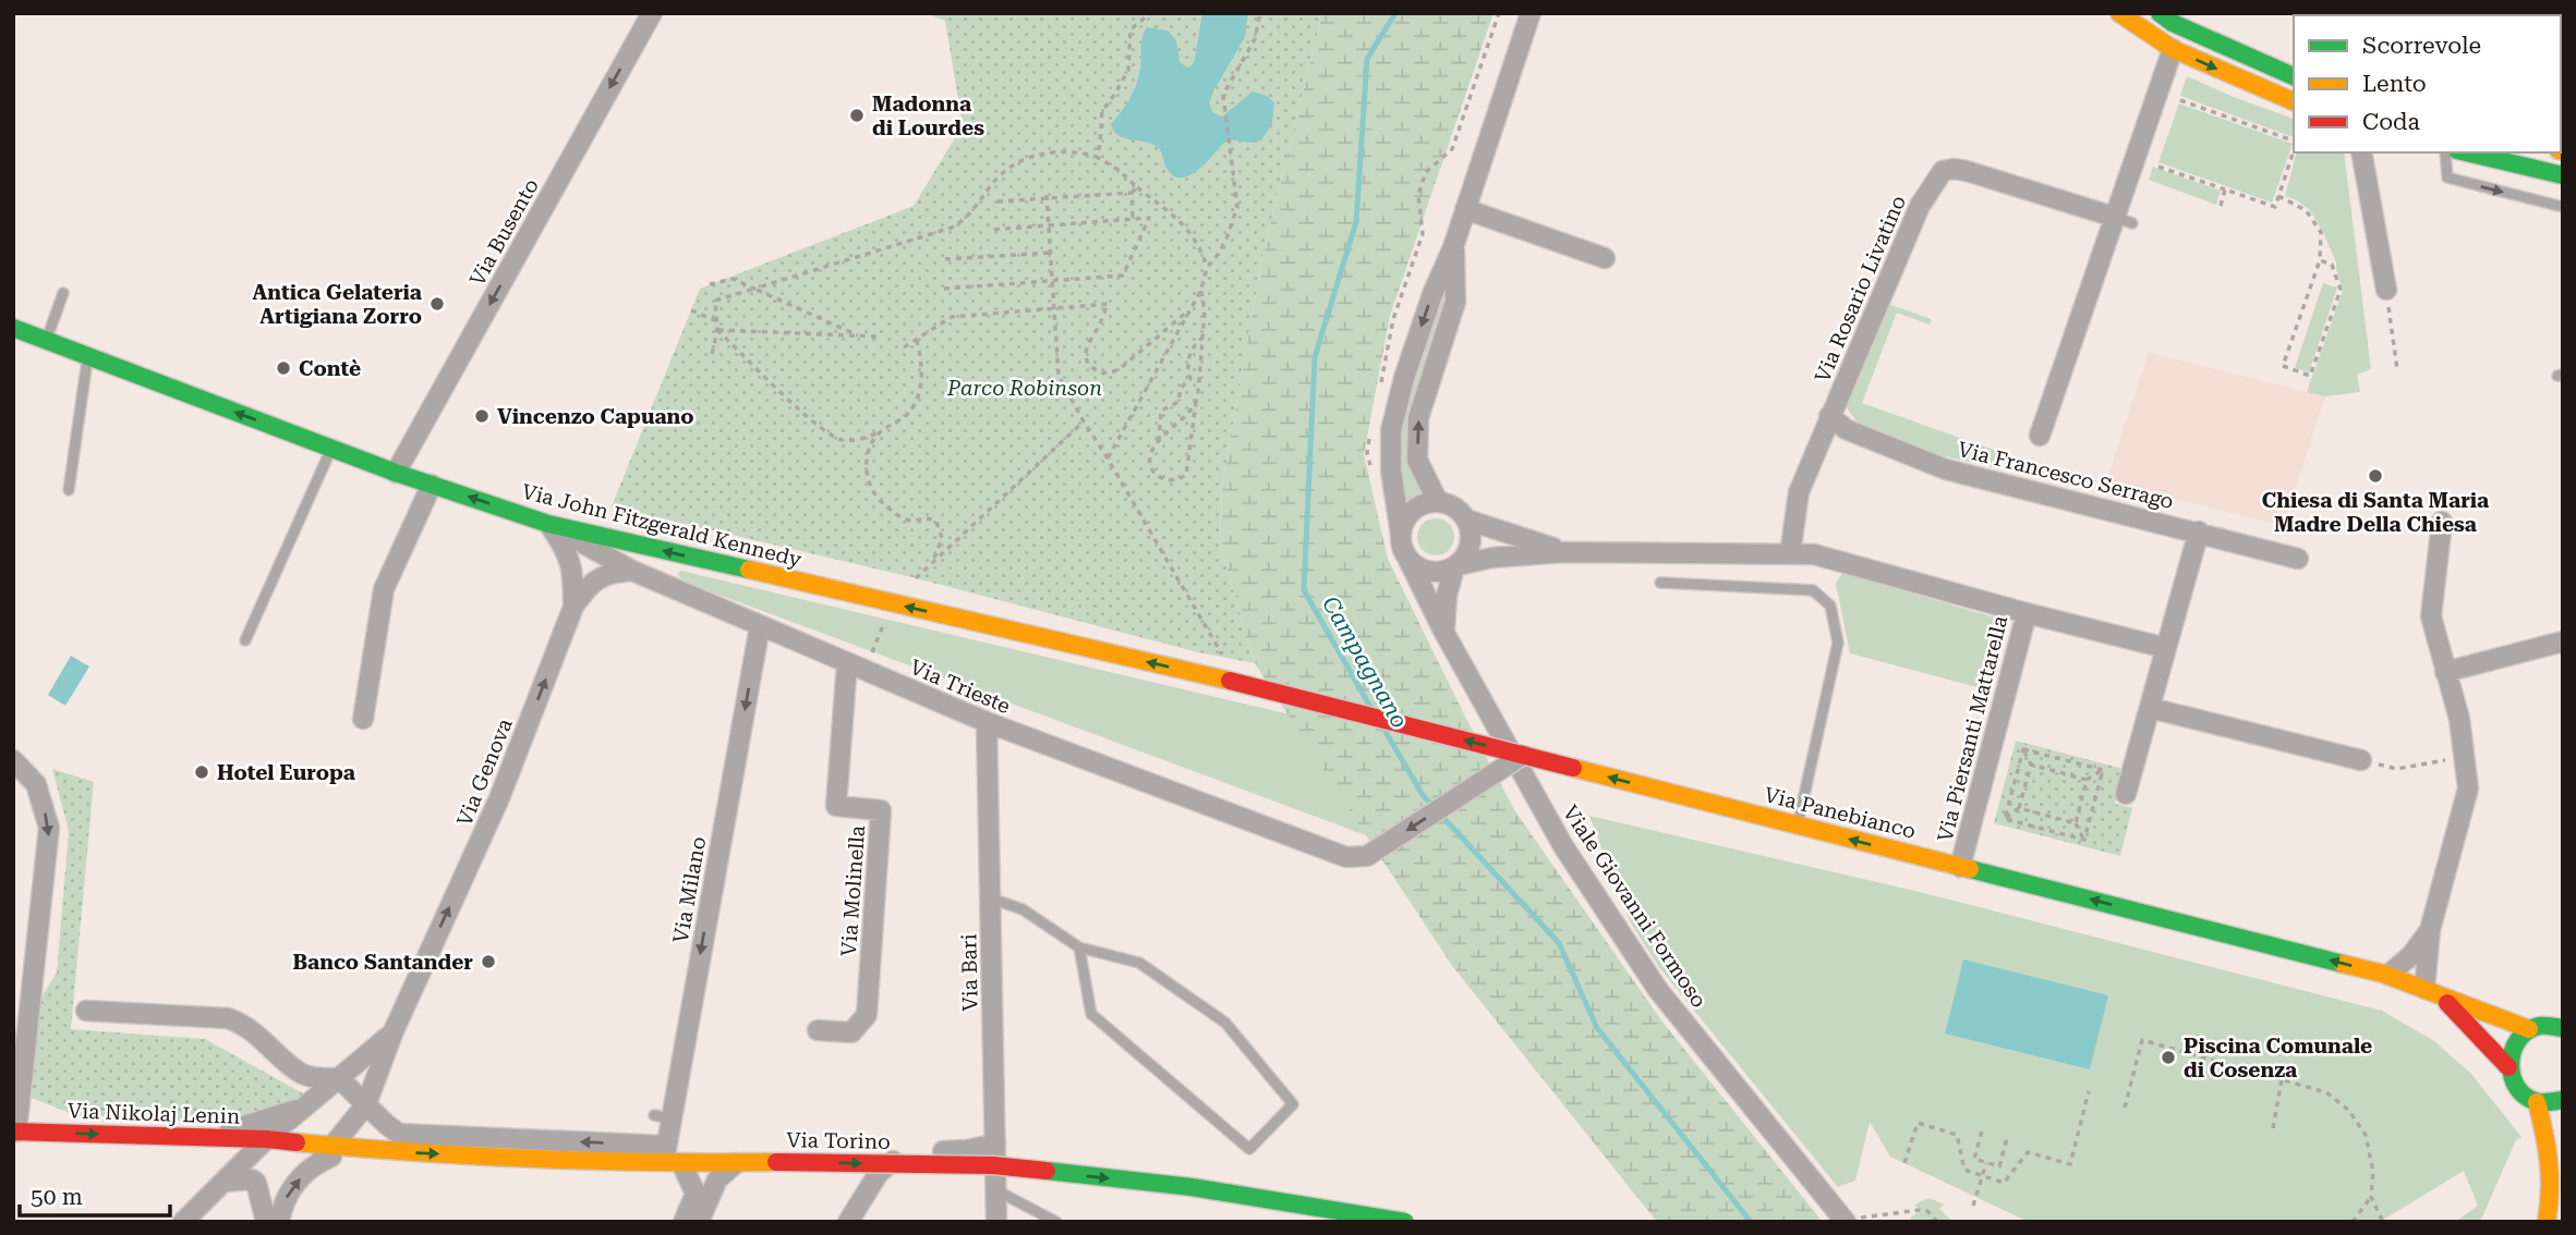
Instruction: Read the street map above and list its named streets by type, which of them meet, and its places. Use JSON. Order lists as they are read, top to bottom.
{
  "streets": {
    "main road": [
      "Via John Fitzgerald Kennedy",
      "Via Panebianco",
      "Via Nikolaj Lenin",
      "Via Torino"
    ],
    "street": [
      "Via Busento",
      "Via Rosario Livatino",
      "Via Francesco Serrago",
      "Via Trieste",
      "Via Piersanti Mattarella",
      "Via Genova",
      "Via Milano",
      "Via Molinella",
      "Viale Giovanni Formoso",
      "Via Bari"
    ]
  },
  "crossings": [
    ["Via Busento", "Via John Fitzgerald Kennedy"],
    ["Via Rosario Livatino", "Via Francesco Serrago"],
    ["Via Rosario Livatino", "Via Piersanti Mattarella"],
    ["Via John Fitzgerald Kennedy", "Via Trieste"],
    ["Via John Fitzgerald Kennedy", "Via Genova"],
    ["Via John Fitzgerald Kennedy", "Via Panebianco"],
    ["Via Trieste", "Via Genova"],
    ["Via Trieste", "Via Panebianco"],
    ["Via Trieste", "Via Milano"],
    ["Via Trieste", "Via Molinella"],
    ["Via Trieste", "Via Bari"],
    ["Via Piersanti Mattarella", "Via Panebianco"],
    ["Via Piersanti Mattarella", "Viale Giovanni Formoso"],
    ["Via Genova", "Via Nikolaj Lenin"],
    ["Via Genova", "Via Torino"],
    ["Via Milano", "Via Torino"],
    ["Via Nikolaj Lenin", "Via Torino"]
  ],
  "one_way": [
    "Via Busento",
    "Via John Fitzgerald Kennedy",
    "Via Trieste",
    "Via Genova",
    "Via Panebianco",
    "Via Milano",
    "Via Nikolaj Lenin",
    "Via Torino"
  ],
  "water": ["Campagnano"],
  "parks": ["Parco Robinson"],
  "places": [
    "Madonna di Lourdes",
    "Antica Gelateria Artigiana Zorro",
    "Contè",
    "Vincenzo Capuano",
    "Chiesa di Santa Maria Madre Della Chiesa",
    "Hotel Europa",
    "Banco Santander",
    "Piscina Comunale di Cosenza"
  ],
  "legend": ["Scorrevole", "Lento", "Coda"],
  "scale_bar": "50 m"
}
